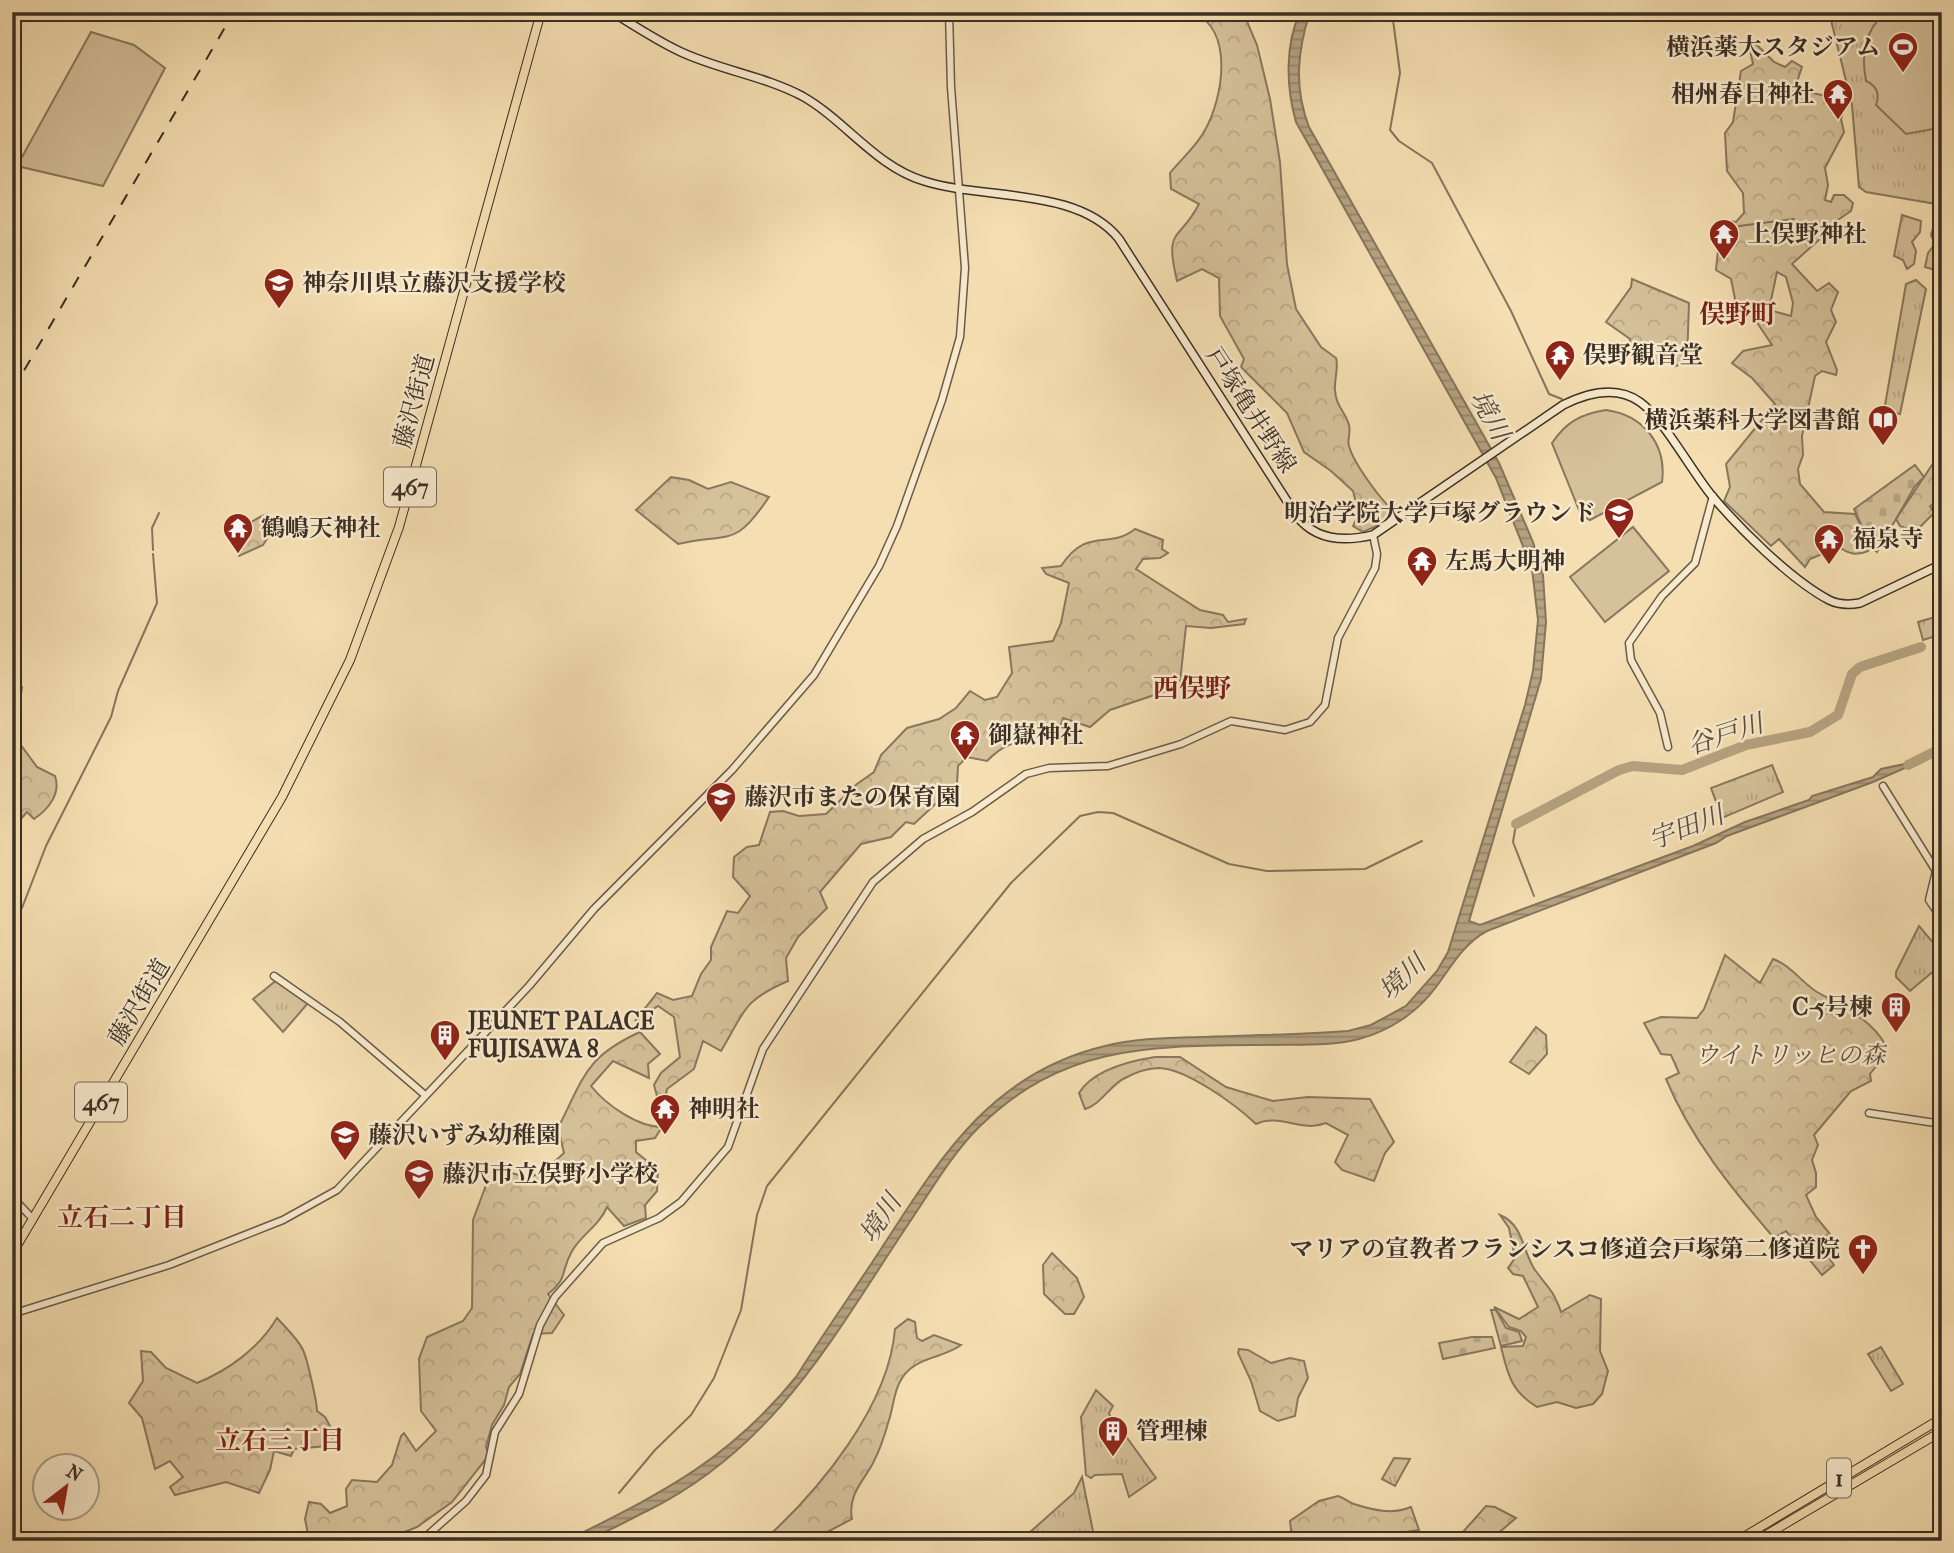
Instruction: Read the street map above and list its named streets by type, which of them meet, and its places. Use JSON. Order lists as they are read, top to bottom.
{
  "streets": {
    "highway": ["藤沢街道", "467", "1"],
    "main road": ["戸塚亀井野線"]
  },
  "districts": [
    "俣野町",
    "西俣野",
    "立石二丁目",
    "立石三丁目"
  ],
  "water": ["境川", "谷戸川", "宇田川"],
  "parks": ["ウイトリッヒの森"],
  "places": {
    "sports": ["横浜薬大スタジアム"],
    "temple": [
      "相州春日神社",
      "上俣野神社",
      "俣野観音堂",
      "鶴嶋天神社",
      "福泉寺",
      "左馬大明神",
      "御嶽神社",
      "神明社"
    ],
    "school or university": [
      "神奈川県立藤沢支援学校",
      "明治学院大学戸塚グラウンド",
      "藤沢市またの保育園",
      "藤沢いずみ幼稚園",
      "藤沢市立俣野小学校"
    ],
    "library": ["横浜薬科大学図書館"],
    "building": ["C-5号棟", "JEUNET PALACE FUJISAWA 8", "管理棟"],
    "church": ["マリアの宣教者フランシスコ修道会戸塚第二修道院"]
  },
  "north": "top right"
}
